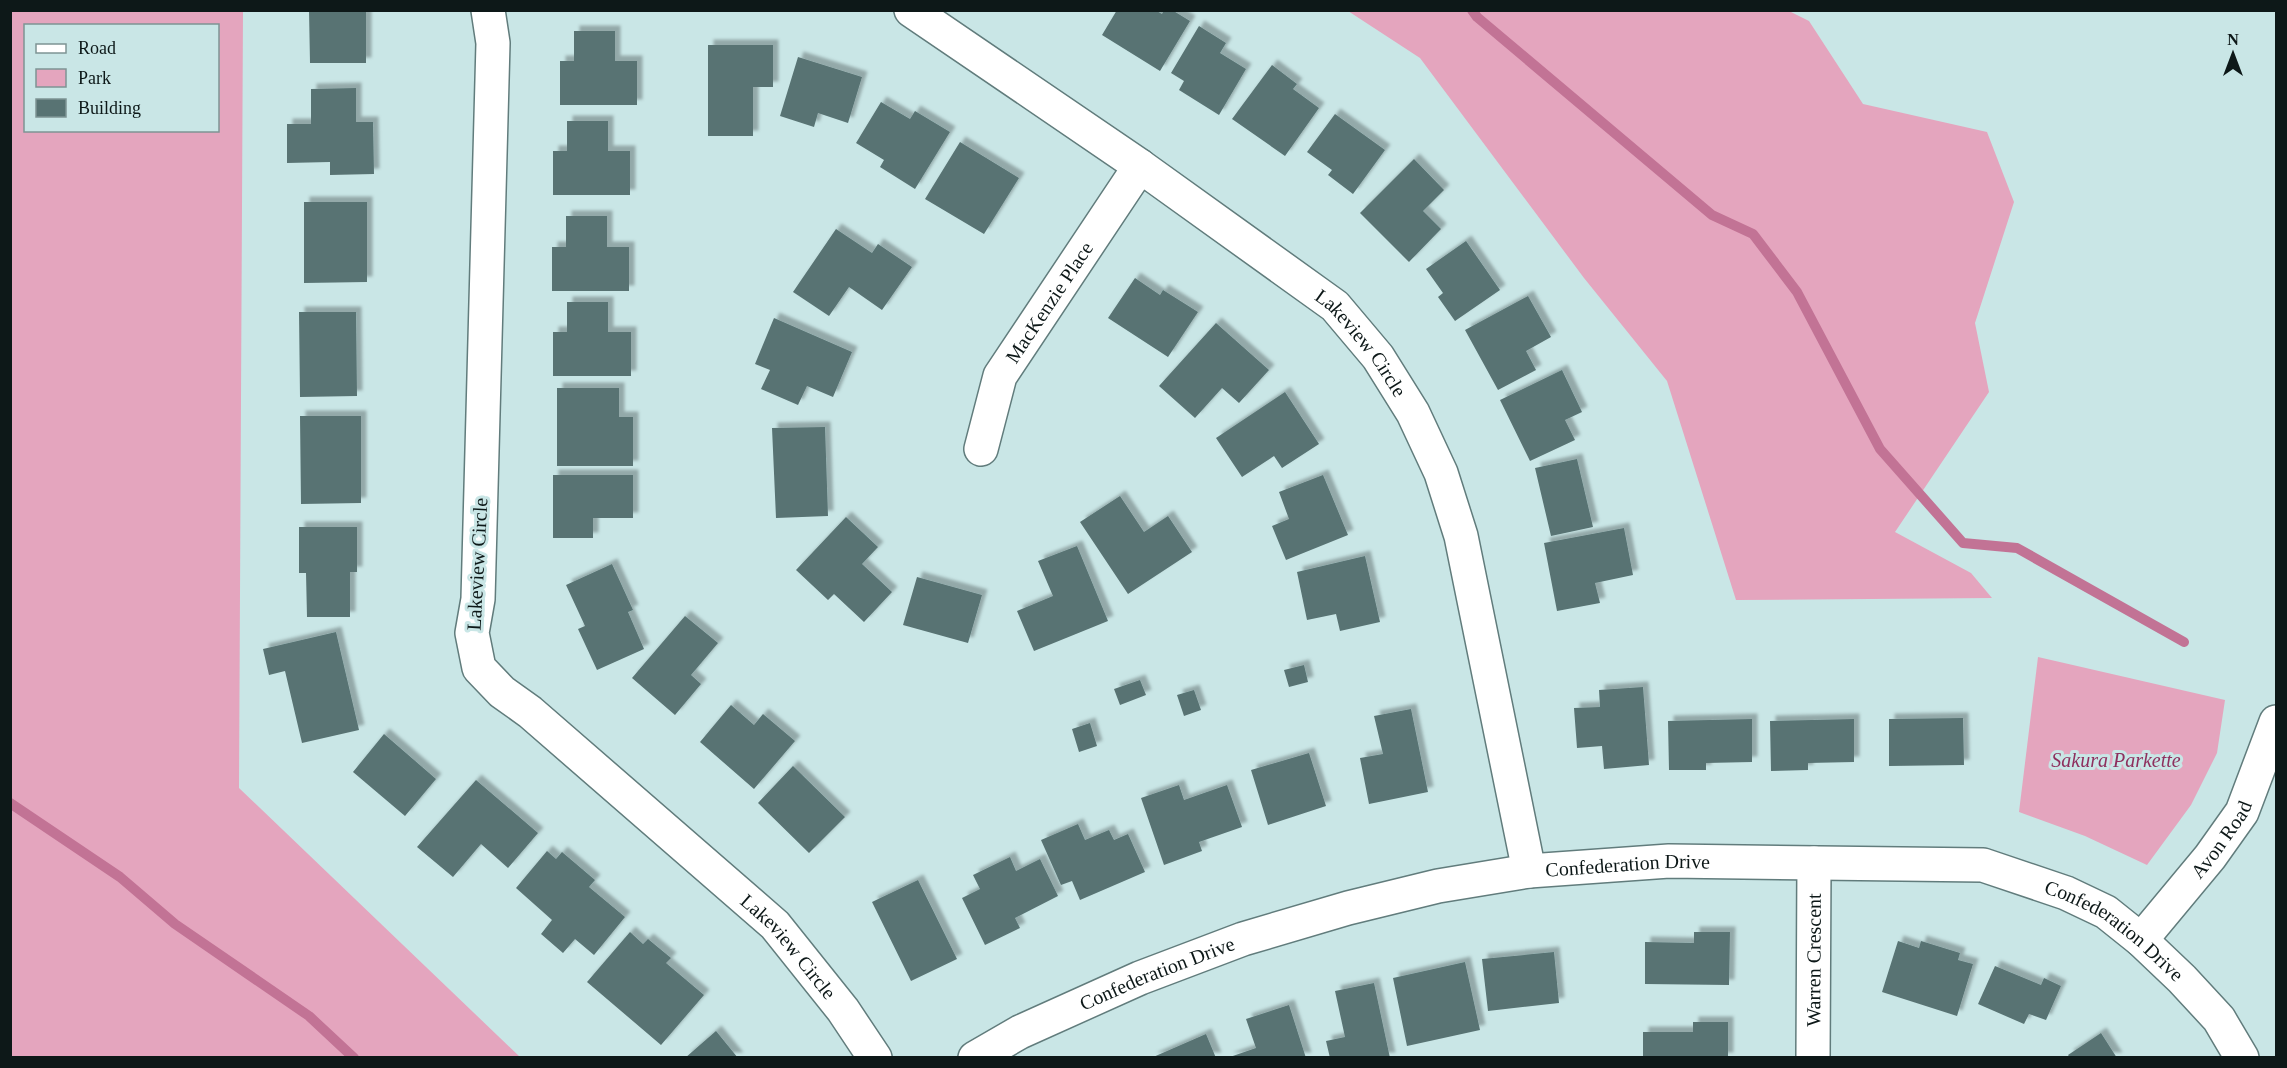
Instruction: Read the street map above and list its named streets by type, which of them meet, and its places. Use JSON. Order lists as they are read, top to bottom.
{
  "streets": {
    "street": [
      "MacKenzie Place",
      "Lakeview Circle",
      "Avon Road",
      "Confederation Drive",
      "Warren Crescent"
    ]
  },
  "crossings": [
    ["MacKenzie Place", "Lakeview Circle"],
    ["Lakeview Circle", "Confederation Drive"],
    ["Avon Road", "Confederation Drive"],
    ["Confederation Drive", "Warren Crescent"]
  ],
  "parks": ["Sakura Parkette"],
  "legend": ["Road", "Park", "Building"],
  "north": "top"
}
